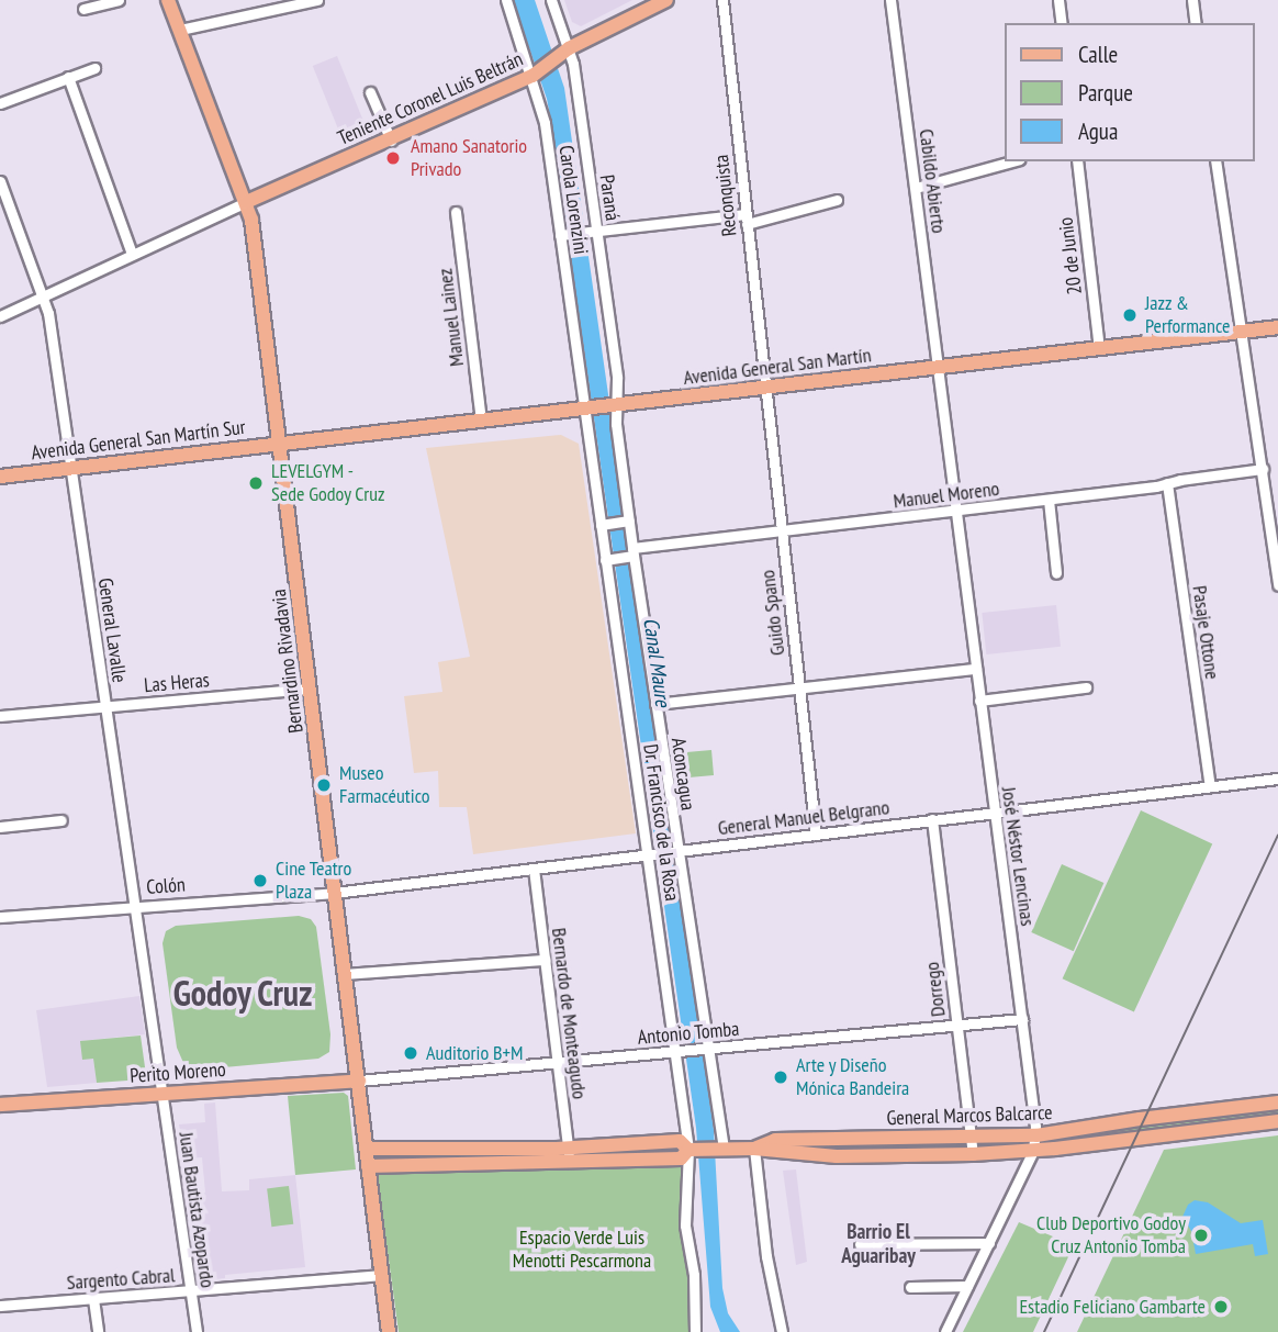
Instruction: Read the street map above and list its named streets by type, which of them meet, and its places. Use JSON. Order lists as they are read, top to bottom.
{
  "streets": {
    "main road": [
      "Teniente Coronel Luis Beltrán",
      "Avenida General San Martín",
      "Avenida General San Martín Sur",
      "Bernardino Rivadavia",
      "Perito Moreno",
      "General Marcos Balcarce"
    ],
    "street": [
      "Cabildo Abierto",
      "Reconquista",
      "Paraná",
      "Carola Lorenzini",
      "20 de Junio",
      "Manuel Lainez",
      "Manuel Moreno",
      "Guido Spano",
      "General Lavalle",
      "Pasaje Ottone",
      "Las Heras",
      "Aconcagua",
      "General Manuel Belgrano",
      "Dr. Francisco de la Rosa",
      "José Néstor Lencinas",
      "Colón",
      "Dorrego",
      "Bernardo de Monteagudo",
      "Antonio Tomba",
      "Juan Bautista Azopardo",
      "Sargento Cabral"
    ]
  },
  "crossings": [
    ["Teniente Coronel Luis Beltrán", "Paraná"],
    ["Teniente Coronel Luis Beltrán", "Carola Lorenzini"],
    ["Teniente Coronel Luis Beltrán", "Bernardino Rivadavia"],
    ["Cabildo Abierto", "Avenida General San Martín"],
    ["Cabildo Abierto", "José Néstor Lencinas"],
    ["Reconquista", "Avenida General San Martín"],
    ["Reconquista", "Guido Spano"],
    ["Paraná", "Avenida General San Martín"],
    ["Paraná", "Aconcagua"],
    ["Carola Lorenzini", "Avenida General San Martín"],
    ["Carola Lorenzini", "Dr. Francisco de la Rosa"],
    ["20 de Junio", "Avenida General San Martín"],
    ["Manuel Lainez", "Avenida General San Martín"],
    ["Avenida General San Martín", "Avenida General San Martín Sur"],
    ["Avenida General San Martín", "Guido Spano"],
    ["Avenida General San Martín", "Bernardino Rivadavia"],
    ["Avenida General San Martín", "Aconcagua"],
    ["Avenida General San Martín", "Dr. Francisco de la Rosa"],
    ["Avenida General San Martín", "José Néstor Lencinas"],
    ["Avenida General San Martín Sur", "General Lavalle"],
    ["Avenida General San Martín Sur", "Bernardino Rivadavia"],
    ["Manuel Moreno", "Guido Spano"],
    ["Manuel Moreno", "Pasaje Ottone"],
    ["Manuel Moreno", "Aconcagua"],
    ["Manuel Moreno", "Dr. Francisco de la Rosa"],
    ["Manuel Moreno", "José Néstor Lencinas"],
    ["Guido Spano", "General Manuel Belgrano"],
    ["General Lavalle", "Las Heras"],
    ["General Lavalle", "Colón"],
    ["General Lavalle", "Perito Moreno"],
    ["General Lavalle", "Juan Bautista Azopardo"],
    ["Pasaje Ottone", "General Manuel Belgrano"],
    ["Bernardino Rivadavia", "Las Heras"],
    ["Bernardino Rivadavia", "General Manuel Belgrano"],
    ["Bernardino Rivadavia", "Colón"],
    ["Bernardino Rivadavia", "Antonio Tomba"],
    ["Bernardino Rivadavia", "Perito Moreno"],
    ["Bernardino Rivadavia", "General Marcos Balcarce"],
    ["Bernardino Rivadavia", "Sargento Cabral"],
    ["Aconcagua", "General Manuel Belgrano"],
    ["Aconcagua", "Antonio Tomba"],
    ["Aconcagua", "General Marcos Balcarce"],
    ["General Manuel Belgrano", "Dr. Francisco de la Rosa"],
    ["General Manuel Belgrano", "José Néstor Lencinas"],
    ["General Manuel Belgrano", "Colón"],
    ["General Manuel Belgrano", "Dorrego"],
    ["General Manuel Belgrano", "Bernardo de Monteagudo"],
    ["Dr. Francisco de la Rosa", "Antonio Tomba"],
    ["Dr. Francisco de la Rosa", "General Marcos Balcarce"],
    ["José Néstor Lencinas", "Antonio Tomba"],
    ["José Néstor Lencinas", "General Marcos Balcarce"],
    ["Dorrego", "Antonio Tomba"],
    ["Dorrego", "General Marcos Balcarce"],
    ["Bernardo de Monteagudo", "Antonio Tomba"],
    ["Bernardo de Monteagudo", "General Marcos Balcarce"],
    ["Antonio Tomba", "Perito Moreno"],
    ["Perito Moreno", "Juan Bautista Azopardo"],
    ["Juan Bautista Azopardo", "Sargento Cabral"]
  ],
  "districts": ["Godoy Cruz", "Barrio El Aguaribay"],
  "water": ["Canal Maure"],
  "parks": ["Espacio Verde Luis Menotti Pescarmona"],
  "places": [
    "Amano Sanatorio Privado",
    "Jazz & Performance",
    "LEVELGYM - Sede Godoy Cruz",
    "Museo Farmacéutico",
    "Cine Teatro Plaza",
    "Auditorio B+M",
    "Arte y Diseño Mónica Bandeira",
    "Club Deportivo Godoy Cruz Antonio Tomba",
    "Estadio Feliciano Gambarte"
  ],
  "legend": ["Calle", "Parque", "Agua"]
}
